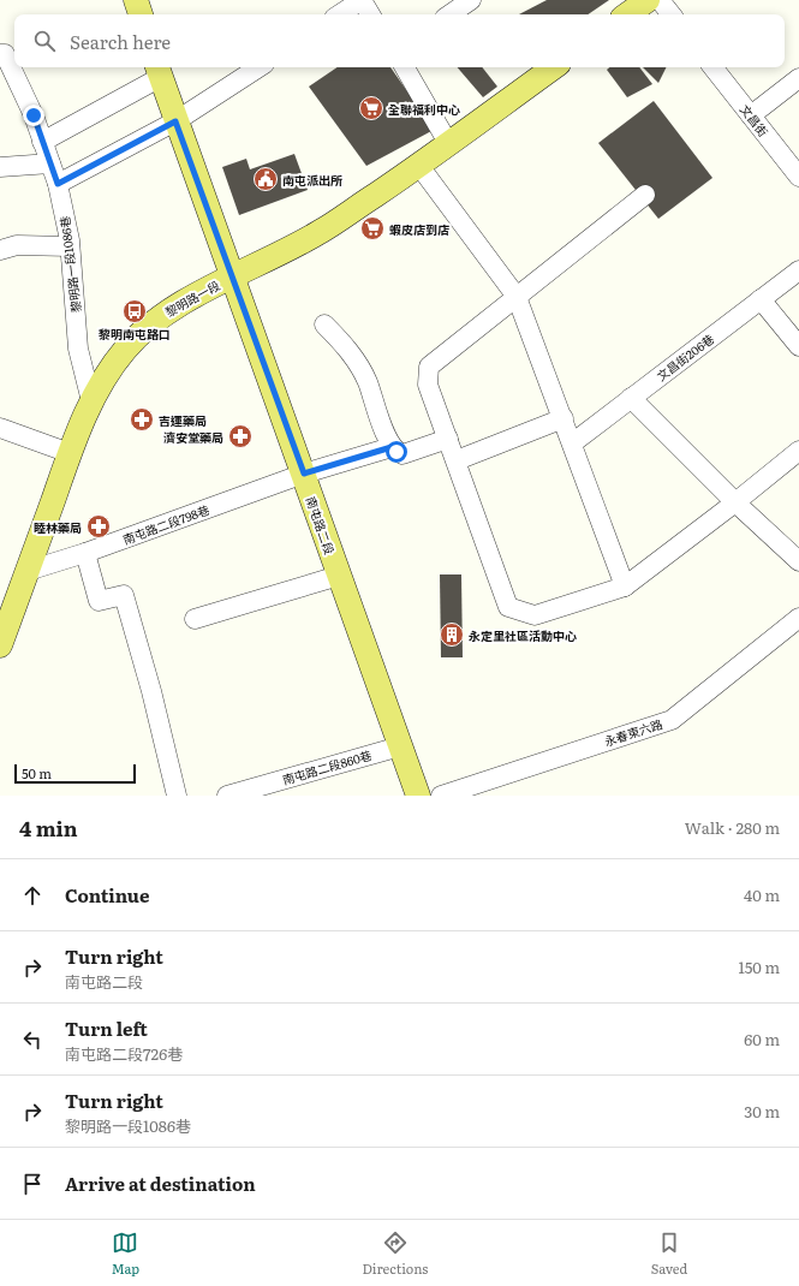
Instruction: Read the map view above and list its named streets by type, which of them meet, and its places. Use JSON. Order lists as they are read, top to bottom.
{
  "streets": {
    "main road": ["黎明路一段", "南屯路二段"],
    "street": [
      "文昌街",
      "黎明路一段1086巷",
      "文昌街206巷",
      "南屯路二段798巷",
      "永春東六路",
      "南屯路二段860巷"
    ]
  },
  "crossings": [
    ["黎明路一段1086巷", "黎明路一段"],
    ["黎明路一段", "南屯路二段798巷"],
    ["黎明路一段", "南屯路二段"],
    ["南屯路二段798巷", "南屯路二段"],
    ["南屯路二段", "南屯路二段860巷"]
  ],
  "places": {
    "supermarket": ["全聯福利中心", "蝦皮店到店"],
    "public building": ["南屯派出所"],
    "bus stop": ["黎明南屯路口"],
    "pharmacy": ["吉運藥局", "濟安堂藥局", "睦林藥局"],
    "building": ["永定里社區活動中心"]
  },
  "scale_bar": "50 m",
  "page": {
    "search": "Search here",
    "scale": "50 m",
    "heading": ["4 min", "Walk · 280 m"],
    "list": [
      ["Continue", "40 m"],
      ["Turn right", "南屯路二段", "150 m"],
      ["Turn left", "南屯路二段726巷", "60 m"],
      ["Turn right", "黎明路一段1086巷", "30 m"],
      "Arrive at destination"
    ],
    "nav": ["Map", "Directions", "Saved"]
  }
}
